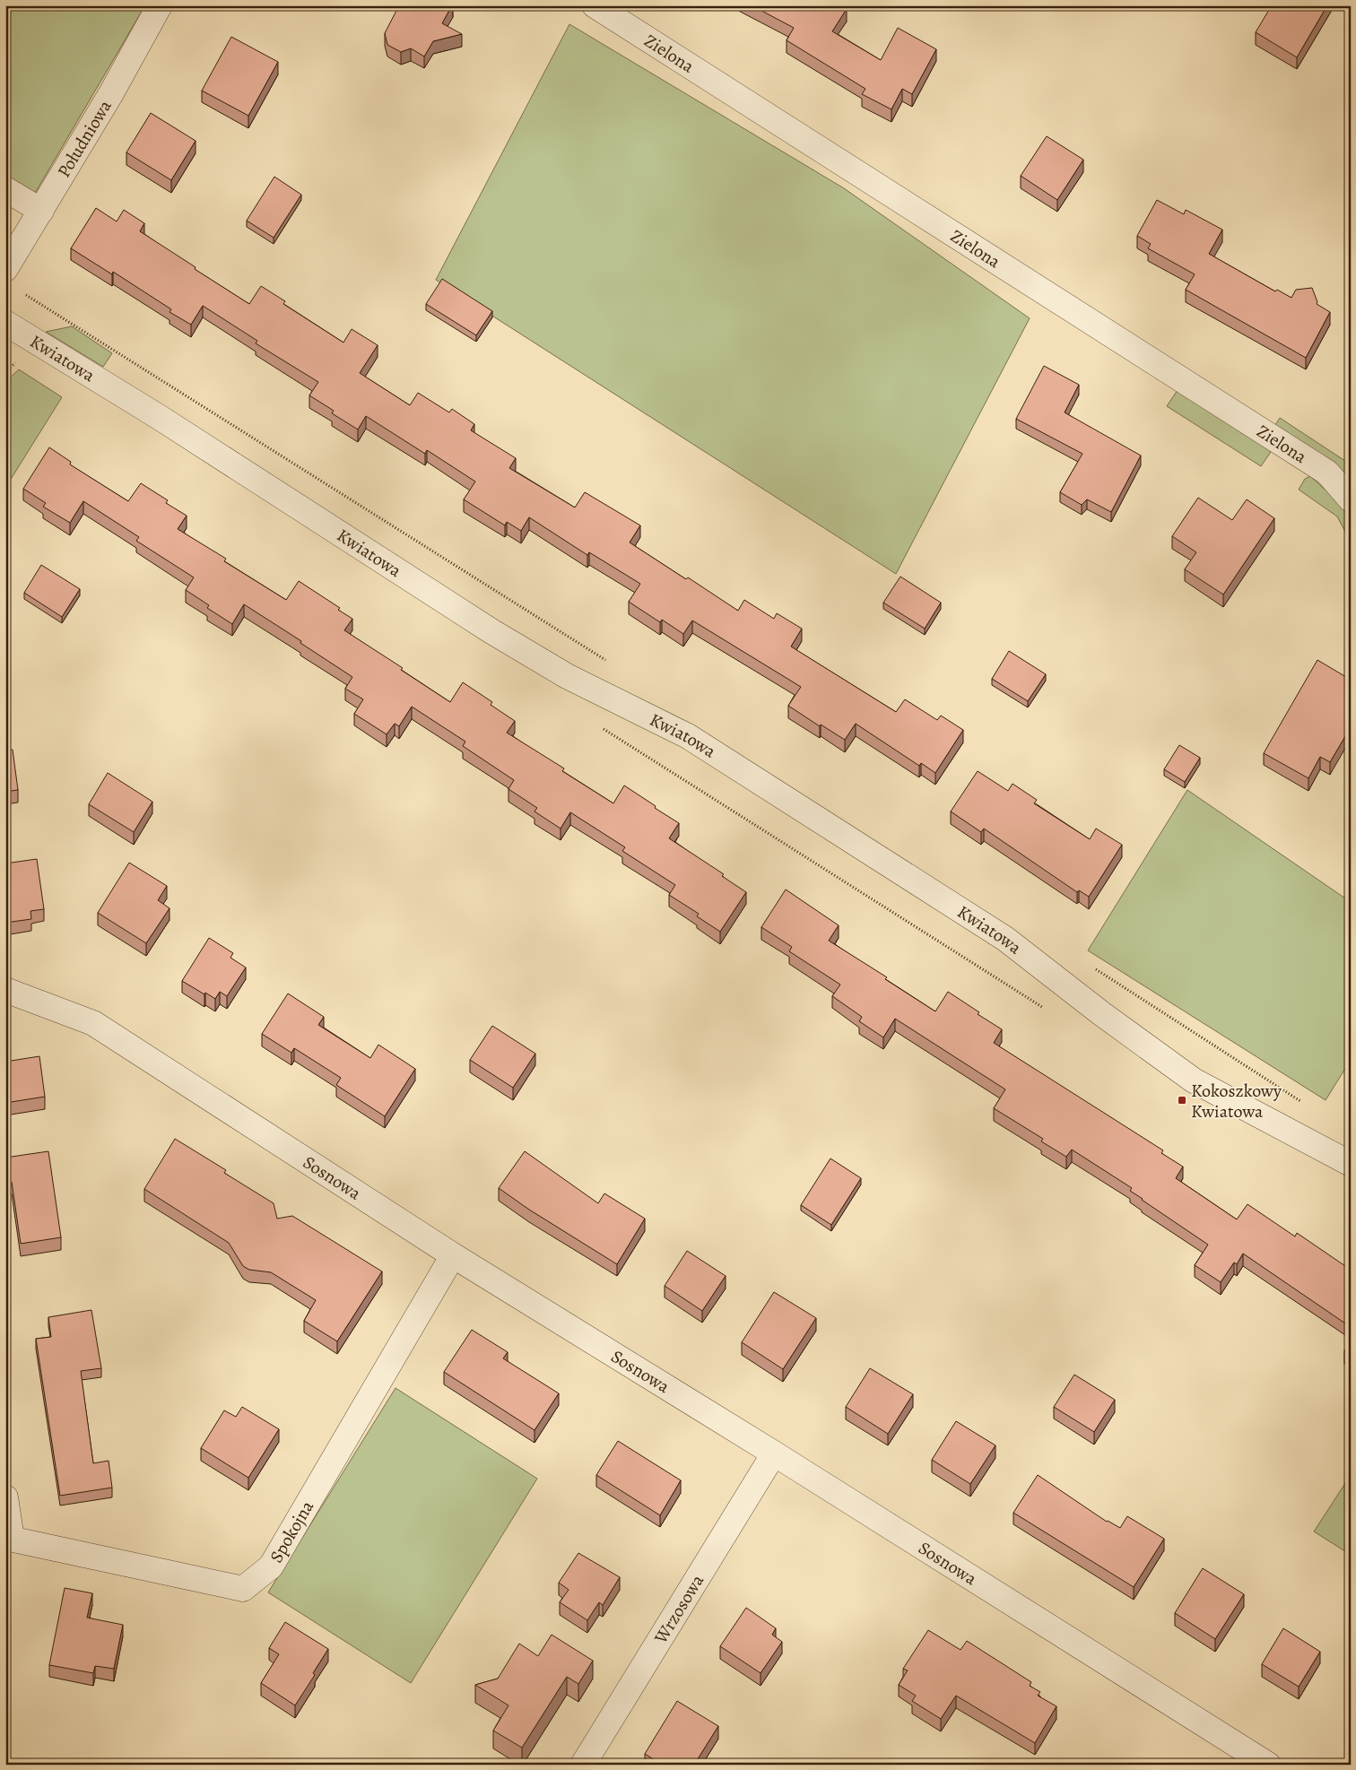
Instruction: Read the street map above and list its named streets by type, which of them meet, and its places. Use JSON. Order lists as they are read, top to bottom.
{
  "streets": {
    "street": [
      "Zielona",
      "Południowa",
      "Kwiatowa",
      "Sosnowa",
      "Spokojna",
      "Wrzosowa"
    ]
  },
  "crossings": [
    ["Sosnowa", "Spokojna"],
    ["Sosnowa", "Wrzosowa"]
  ],
  "places": {
    "transit": ["Kokoszkowy Kwiatowa"]
  }
}
